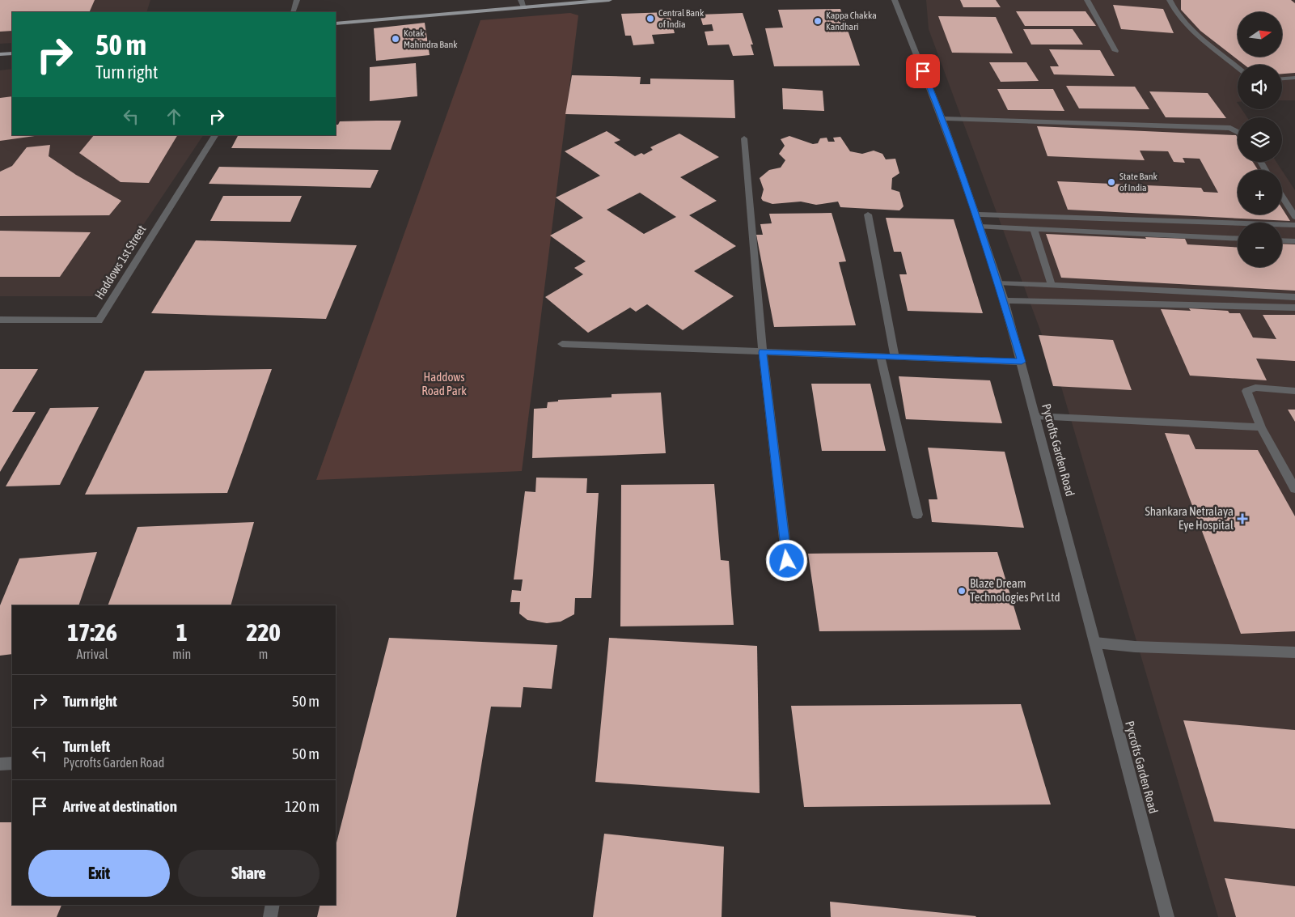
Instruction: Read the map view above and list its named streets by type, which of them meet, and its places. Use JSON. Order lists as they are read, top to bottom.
{
  "streets": {
    "street": ["Haddows 1st Street", "Pycrofts Garden Road"]
  },
  "parks": ["Haddows Road Park"],
  "places": {
    "other": [
      "Central Bank of India",
      "Kappa Chakka Kandhari",
      "Kotak Mahindra Bank",
      "State Bank of India",
      "Blaze Dream Technologies Pvt Ltd"
    ],
    "health": ["Shankara Netralaya Eye Hospital"]
  },
  "north": "right",
  "page": {
    "map_buttons": ["+", "−"],
    "turn": ["50 m", "Turn right"],
    "eta": [
      "17:26",
      "Arrival",
      "1",
      "min",
      "220",
      "m"
    ],
    "list": [
      {
        "name": "Turn right",
        "value": "50 m"
      },
      {
        "name": "Turn left",
        "note": "Pycrofts Garden Road",
        "value": "50 m"
      },
      {
        "name": "Arrive at destination",
        "value": "120 m"
      }
    ],
    "buttons": ["Exit", "Share"]
  }
}
